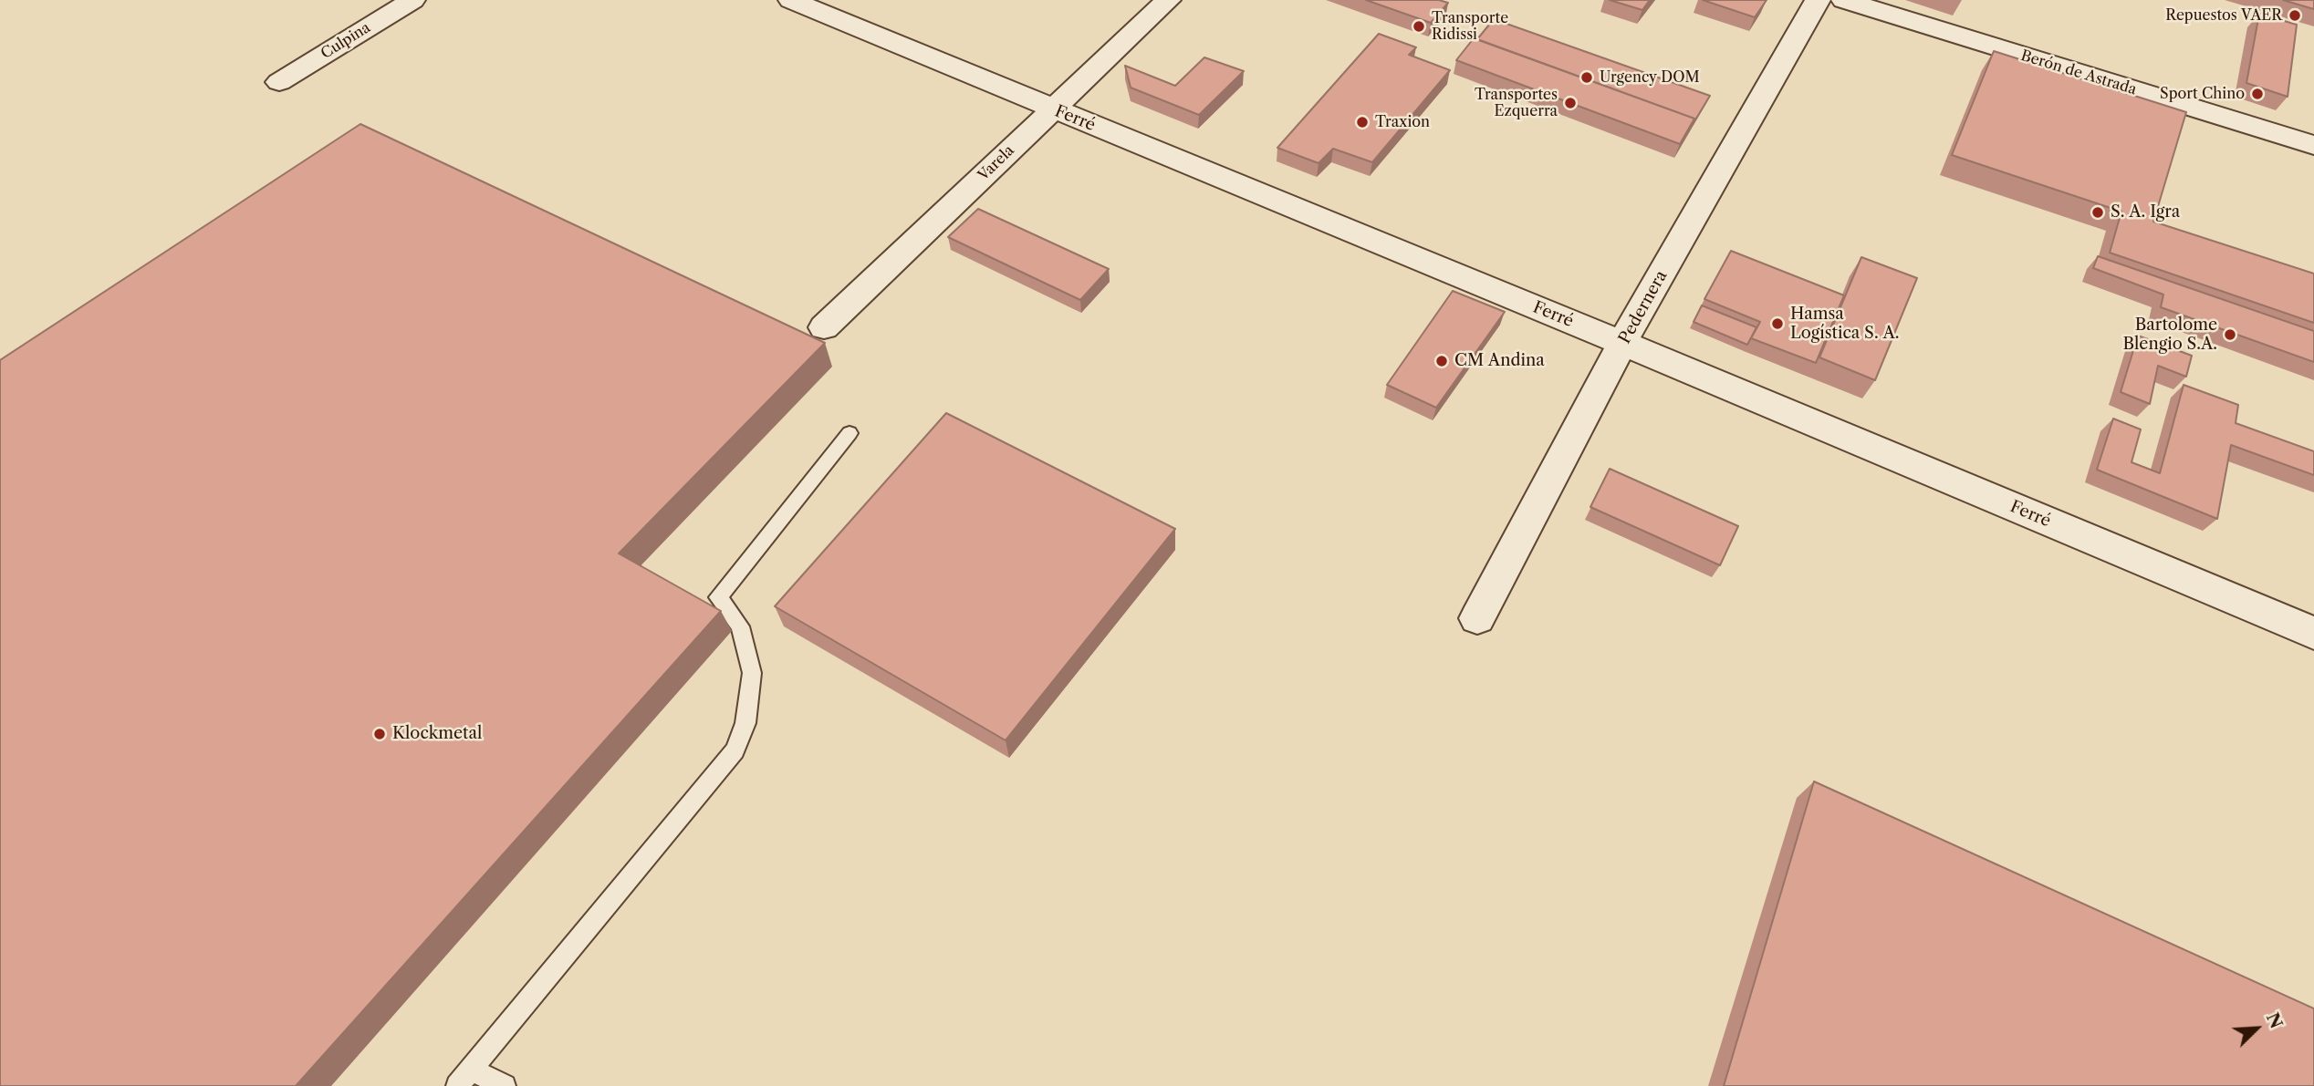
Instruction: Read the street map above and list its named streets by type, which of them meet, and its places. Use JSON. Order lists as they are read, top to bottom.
{
  "streets": {
    "street": [
      "Culpina",
      "Berón de Astrada",
      "Ferré",
      "Varela",
      "Pedernera"
    ]
  },
  "crossings": [
    ["Ferré", "Varela"],
    ["Ferré", "Pedernera"]
  ],
  "places": [
    "Repuestos VAER",
    "Transporte Ridissi",
    "Urgency DOM",
    "Sport Chino",
    "Transportes Ezquerra",
    "Traxion",
    "S. A. Igra",
    "Hamsa Logística S. A.",
    "Bartolome Blengio S.A.",
    "CM Andina",
    "Klockmetal"
  ],
  "north": "top right"
}
